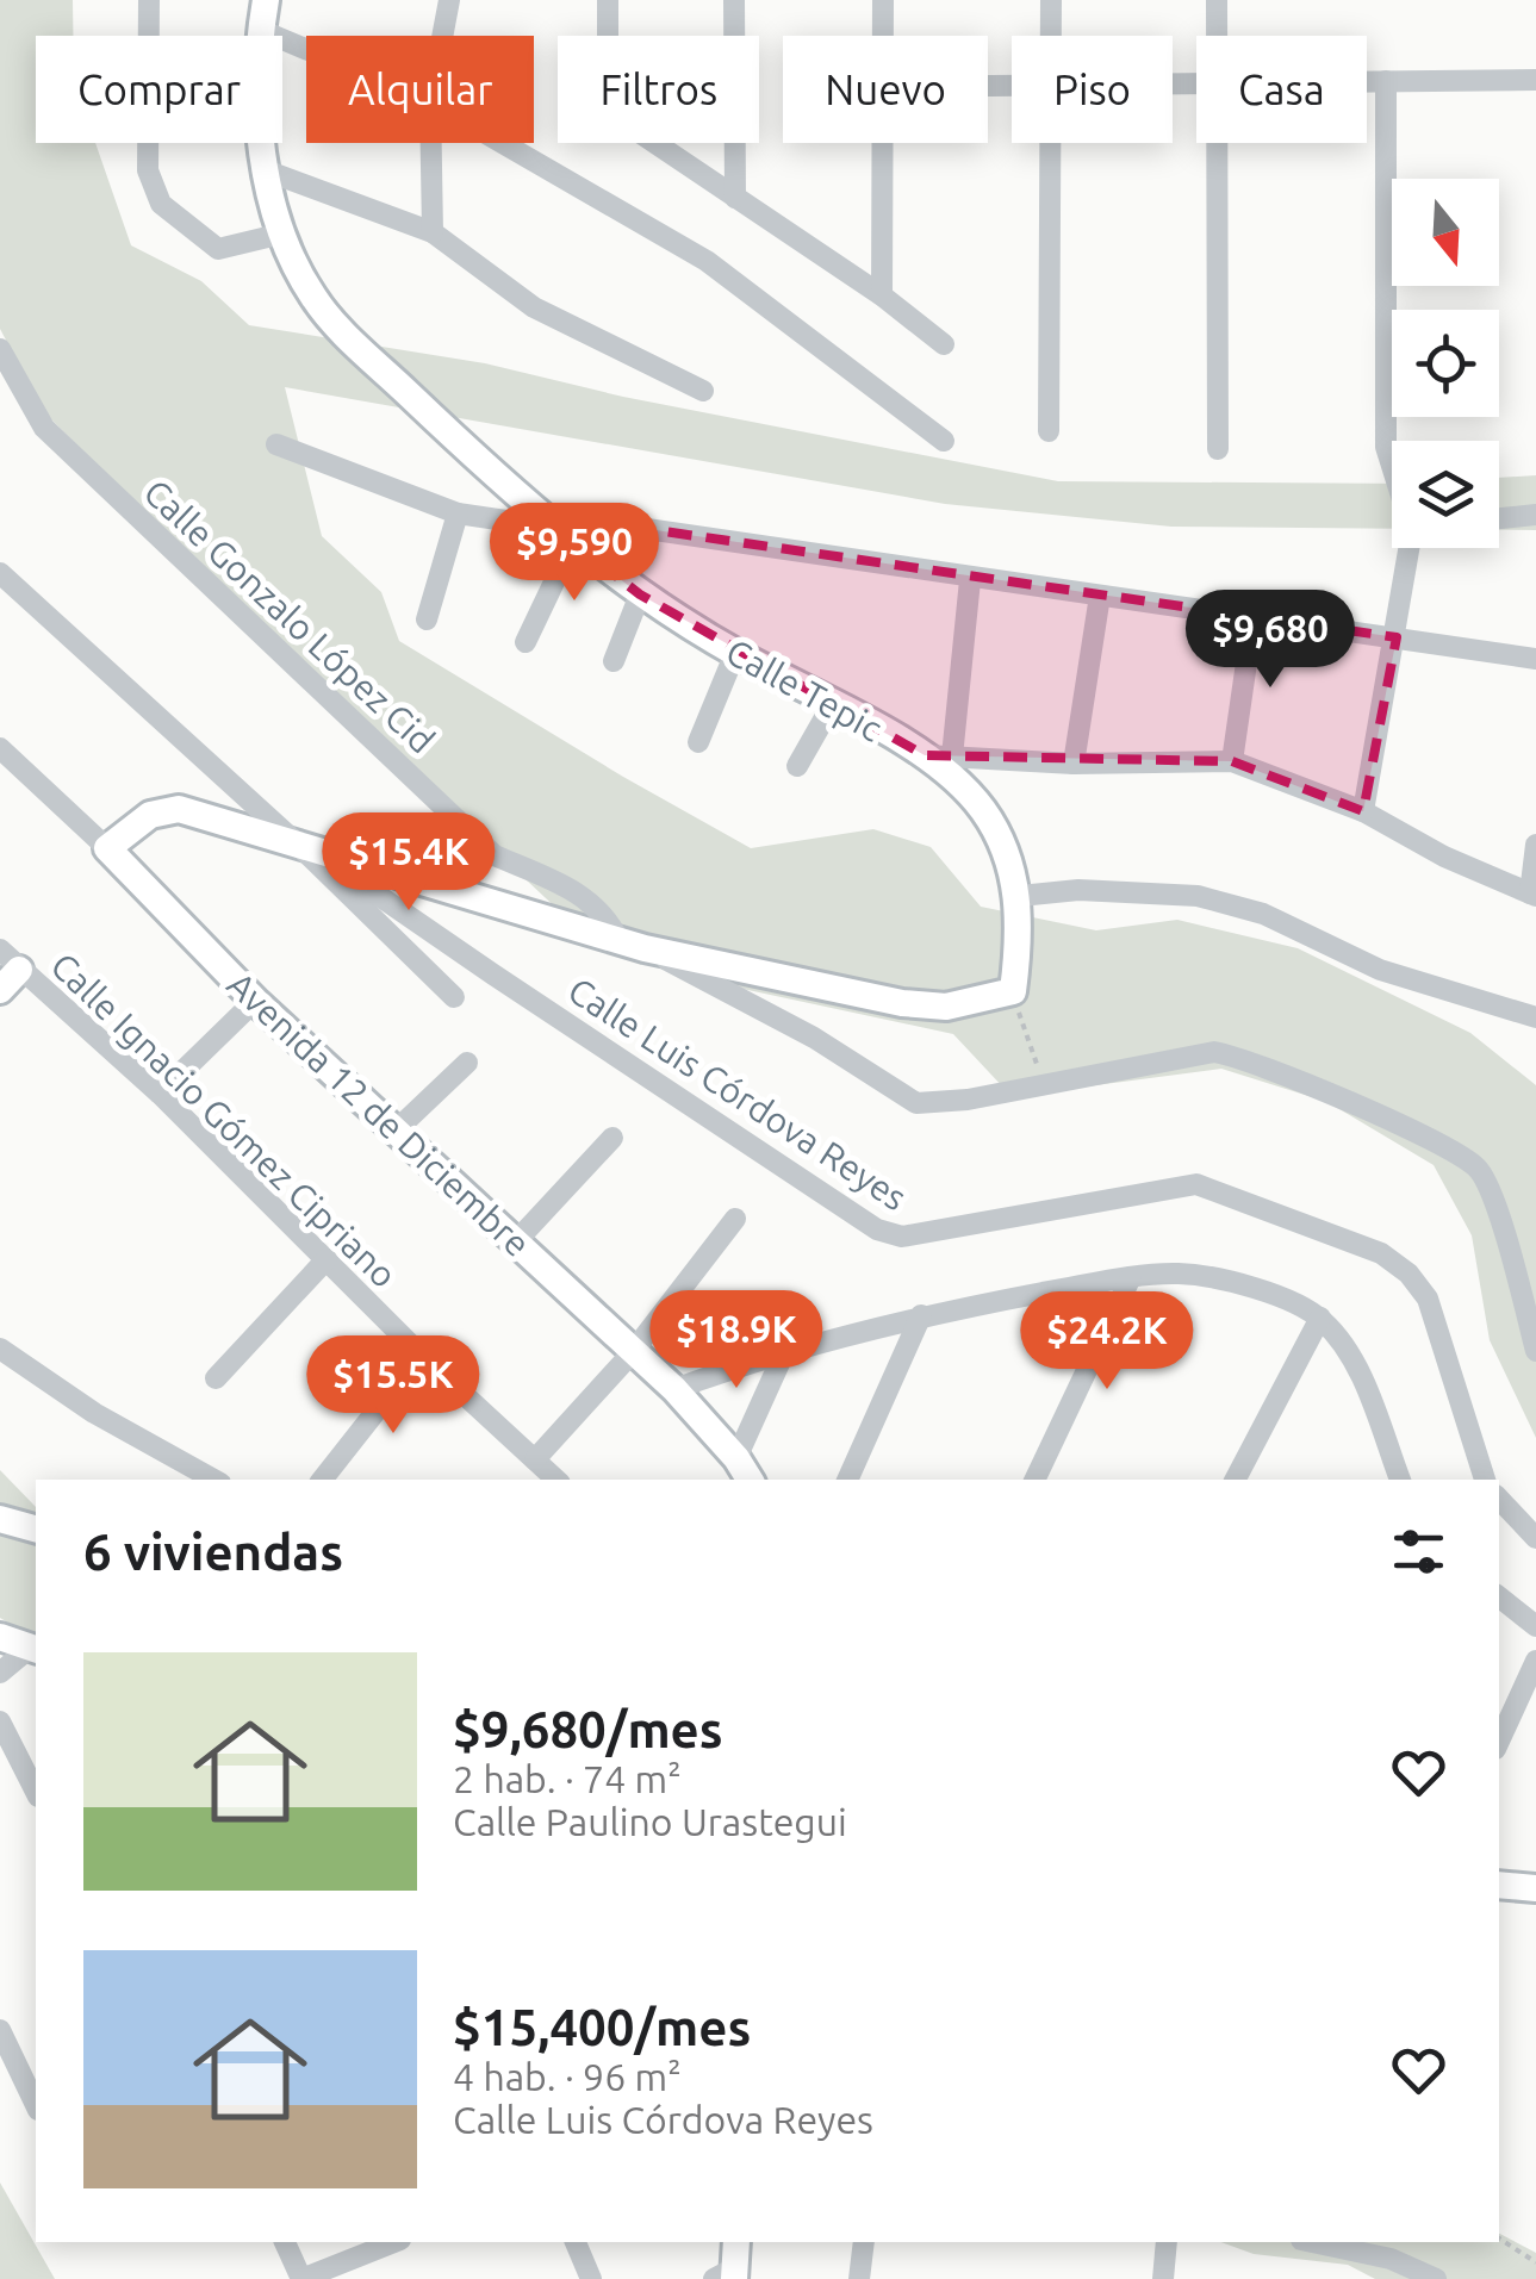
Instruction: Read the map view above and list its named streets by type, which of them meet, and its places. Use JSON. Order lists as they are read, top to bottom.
{
  "streets": {
    "street": [
      "Calle Gonzalo López Cid",
      "Calle Tepic",
      "Calle Luis Córdova Reyes",
      "Avenida 12 de Diciembre",
      "Calle Ignacio Gómez Cipriano"
    ]
  },
  "north": "bottom",
  "page": {
    "chip": [
      "Comprar",
      "Alquilar",
      "Filtros",
      "Nuevo",
      "Piso",
      "Casa"
    ],
    "price": [
      "$9,590",
      "$9,680",
      "$15.4K",
      "$18.9K",
      "$24.2K",
      "$15.5K"
    ],
    "heading": "6 viviendas",
    "list": [
      {
        "name": "$9,680/mes",
        "note": "2 hab. · 74 m² · Calle Paulino Urastegui"
      },
      {
        "name": "$15,400/mes",
        "note": "4 hab. · 96 m² · Calle Luis Córdova Reyes"
      }
    ]
  }
}
